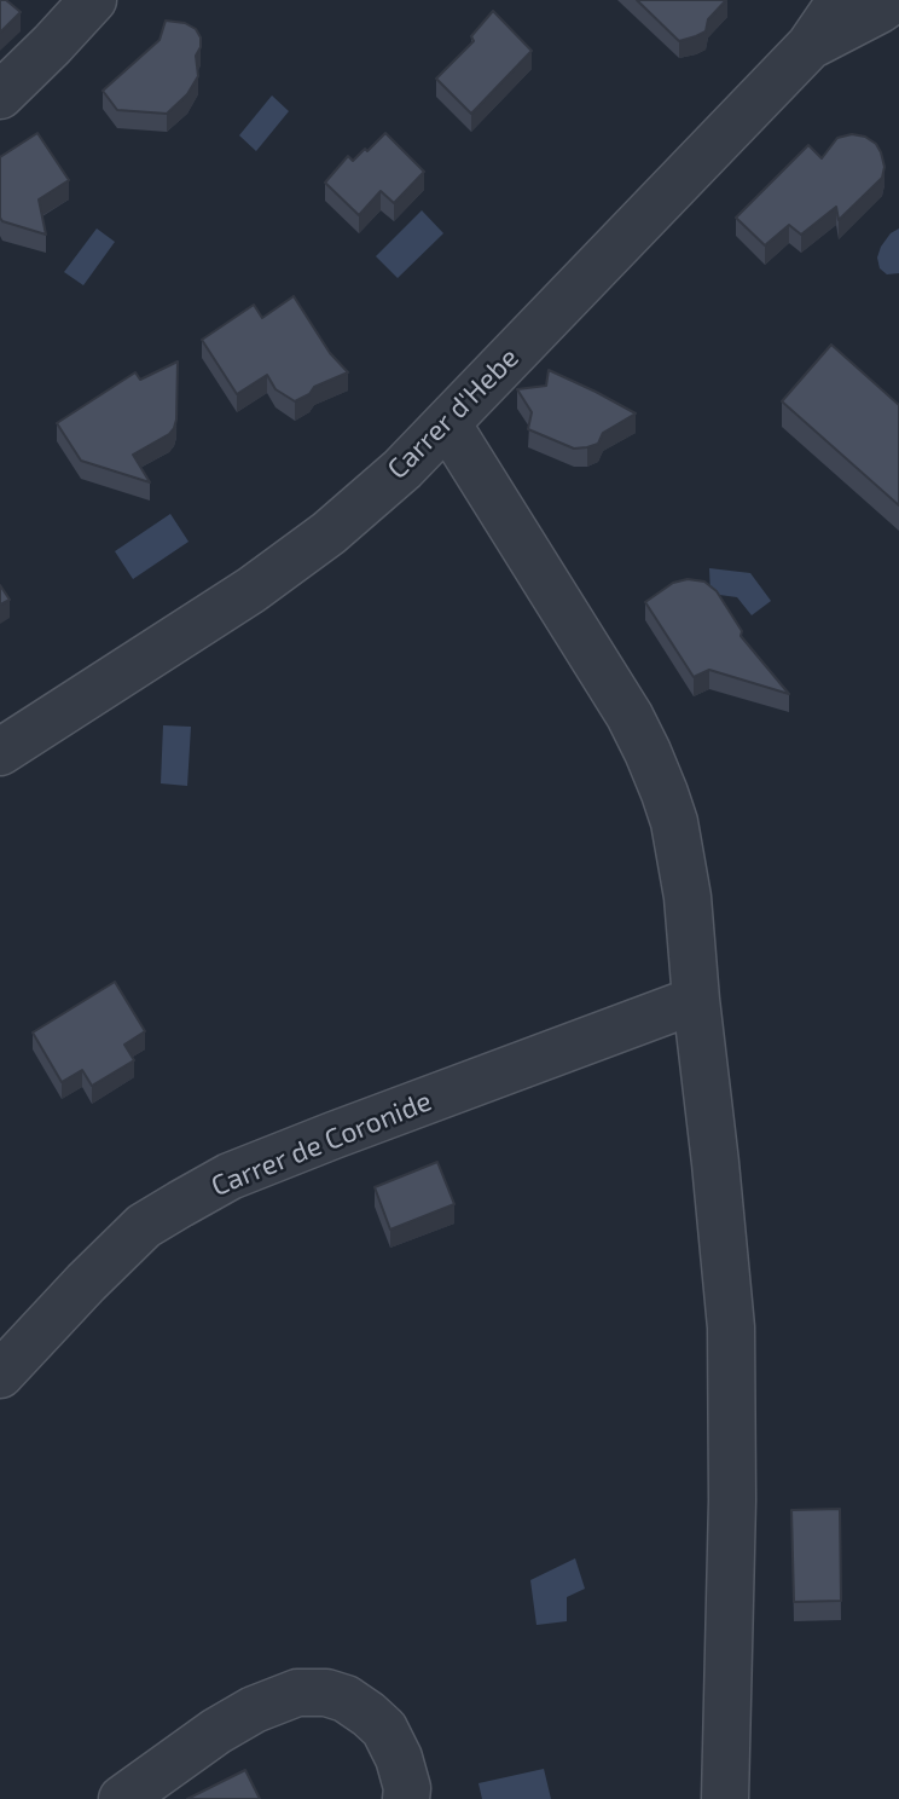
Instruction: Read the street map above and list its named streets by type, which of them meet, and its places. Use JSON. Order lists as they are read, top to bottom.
{
  "streets": {
    "street": ["Carrer d'Hebe", "Carrer de Coronide"]
  }
}
